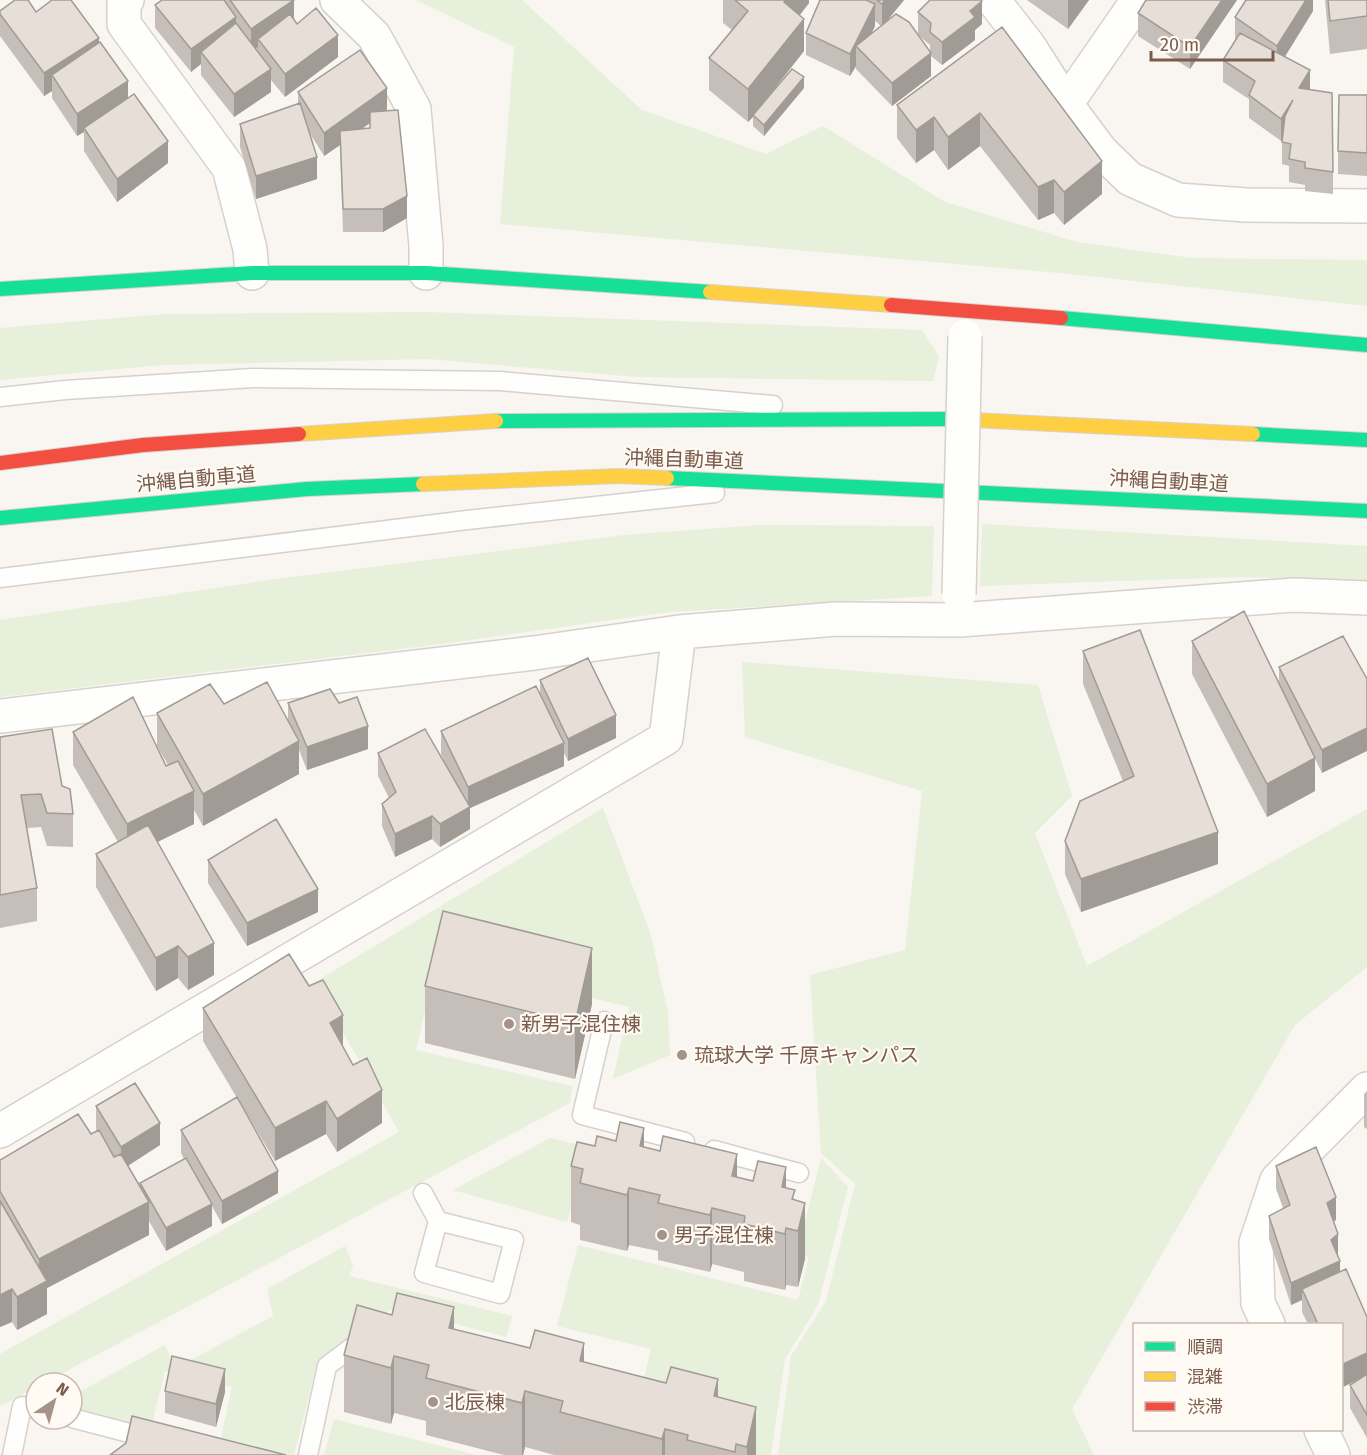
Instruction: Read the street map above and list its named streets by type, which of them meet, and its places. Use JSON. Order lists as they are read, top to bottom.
{
  "streets": {
    "main road": ["沖縄自動車道"]
  },
  "places": [
    "新男子混住棟",
    "琉球大学 千原キャンパス",
    "男子混住棟",
    "北辰棟"
  ],
  "legend": ["順調", "混雑", "渋滞"],
  "scale_bar": "20 m",
  "north": "top right"
}
